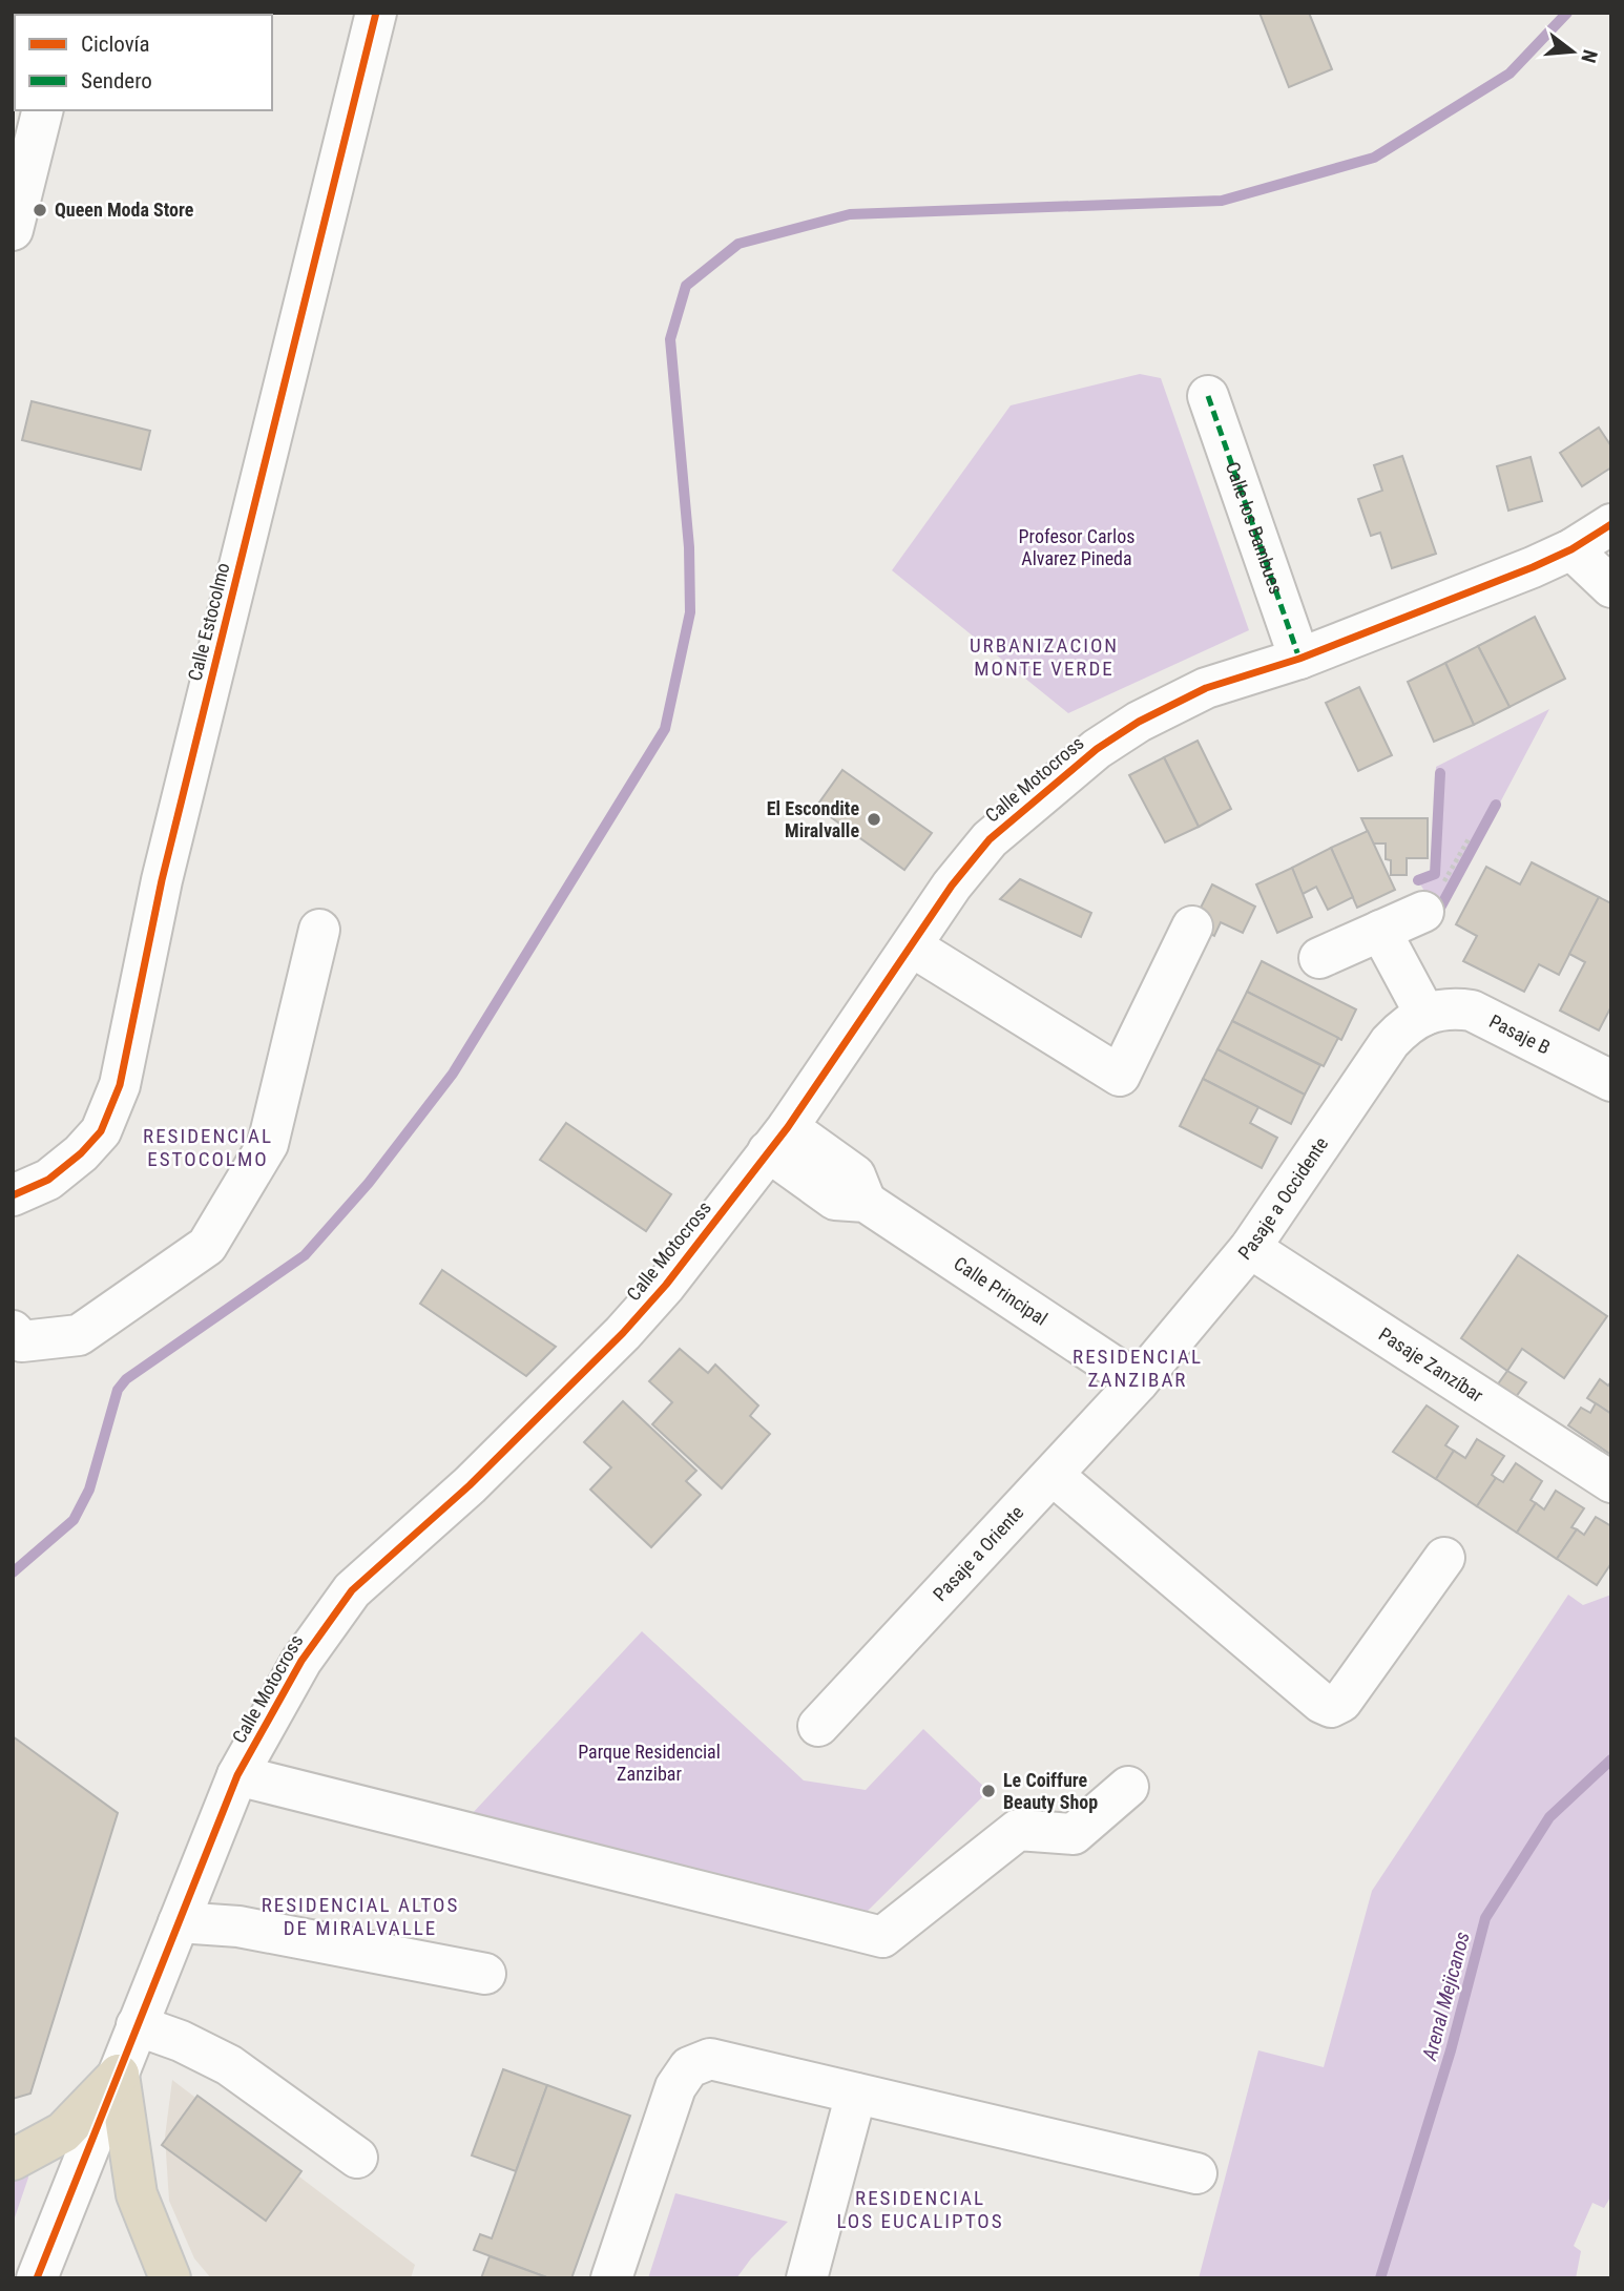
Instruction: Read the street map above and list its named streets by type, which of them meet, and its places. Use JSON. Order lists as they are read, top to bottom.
{
  "streets": {
    "street": [
      "Calle los Bambues",
      "Calle Estocolmo",
      "Calle Motocross",
      "Pasaje B",
      "Pasaje a Occidente",
      "Calle Principal",
      "Pasaje Zanzíbar",
      "Pasaje a Oriente"
    ]
  },
  "crossings": [
    ["Calle los Bambues", "Calle Motocross"],
    ["Calle Motocross", "Calle Principal"],
    ["Pasaje B", "Pasaje a Occidente"],
    ["Pasaje a Occidente", "Calle Principal"],
    ["Pasaje a Occidente", "Pasaje Zanzíbar"],
    ["Pasaje a Occidente", "Pasaje a Oriente"],
    ["Calle Principal", "Pasaje a Oriente"]
  ],
  "districts": [
    "URBANIZACION MONTE VERDE",
    "RESIDENCIAL ESTOCOLMO",
    "RESIDENCIAL ZANZIBAR",
    "RESIDENCIAL ALTOS DE MIRALVALLE",
    "RESIDENCIAL LOS EUCALIPTOS"
  ],
  "water": ["Arenal Mejicanos"],
  "parks": ["Profesor Carlos Alvarez Pineda", "Parque Residencial Zanzibar"],
  "places": ["Queen Moda Store", "El Escondite Miralvalle", "Le Coiffure Beauty Shop"],
  "legend": ["Ciclovía", "Sendero"],
  "north": "right"
}
